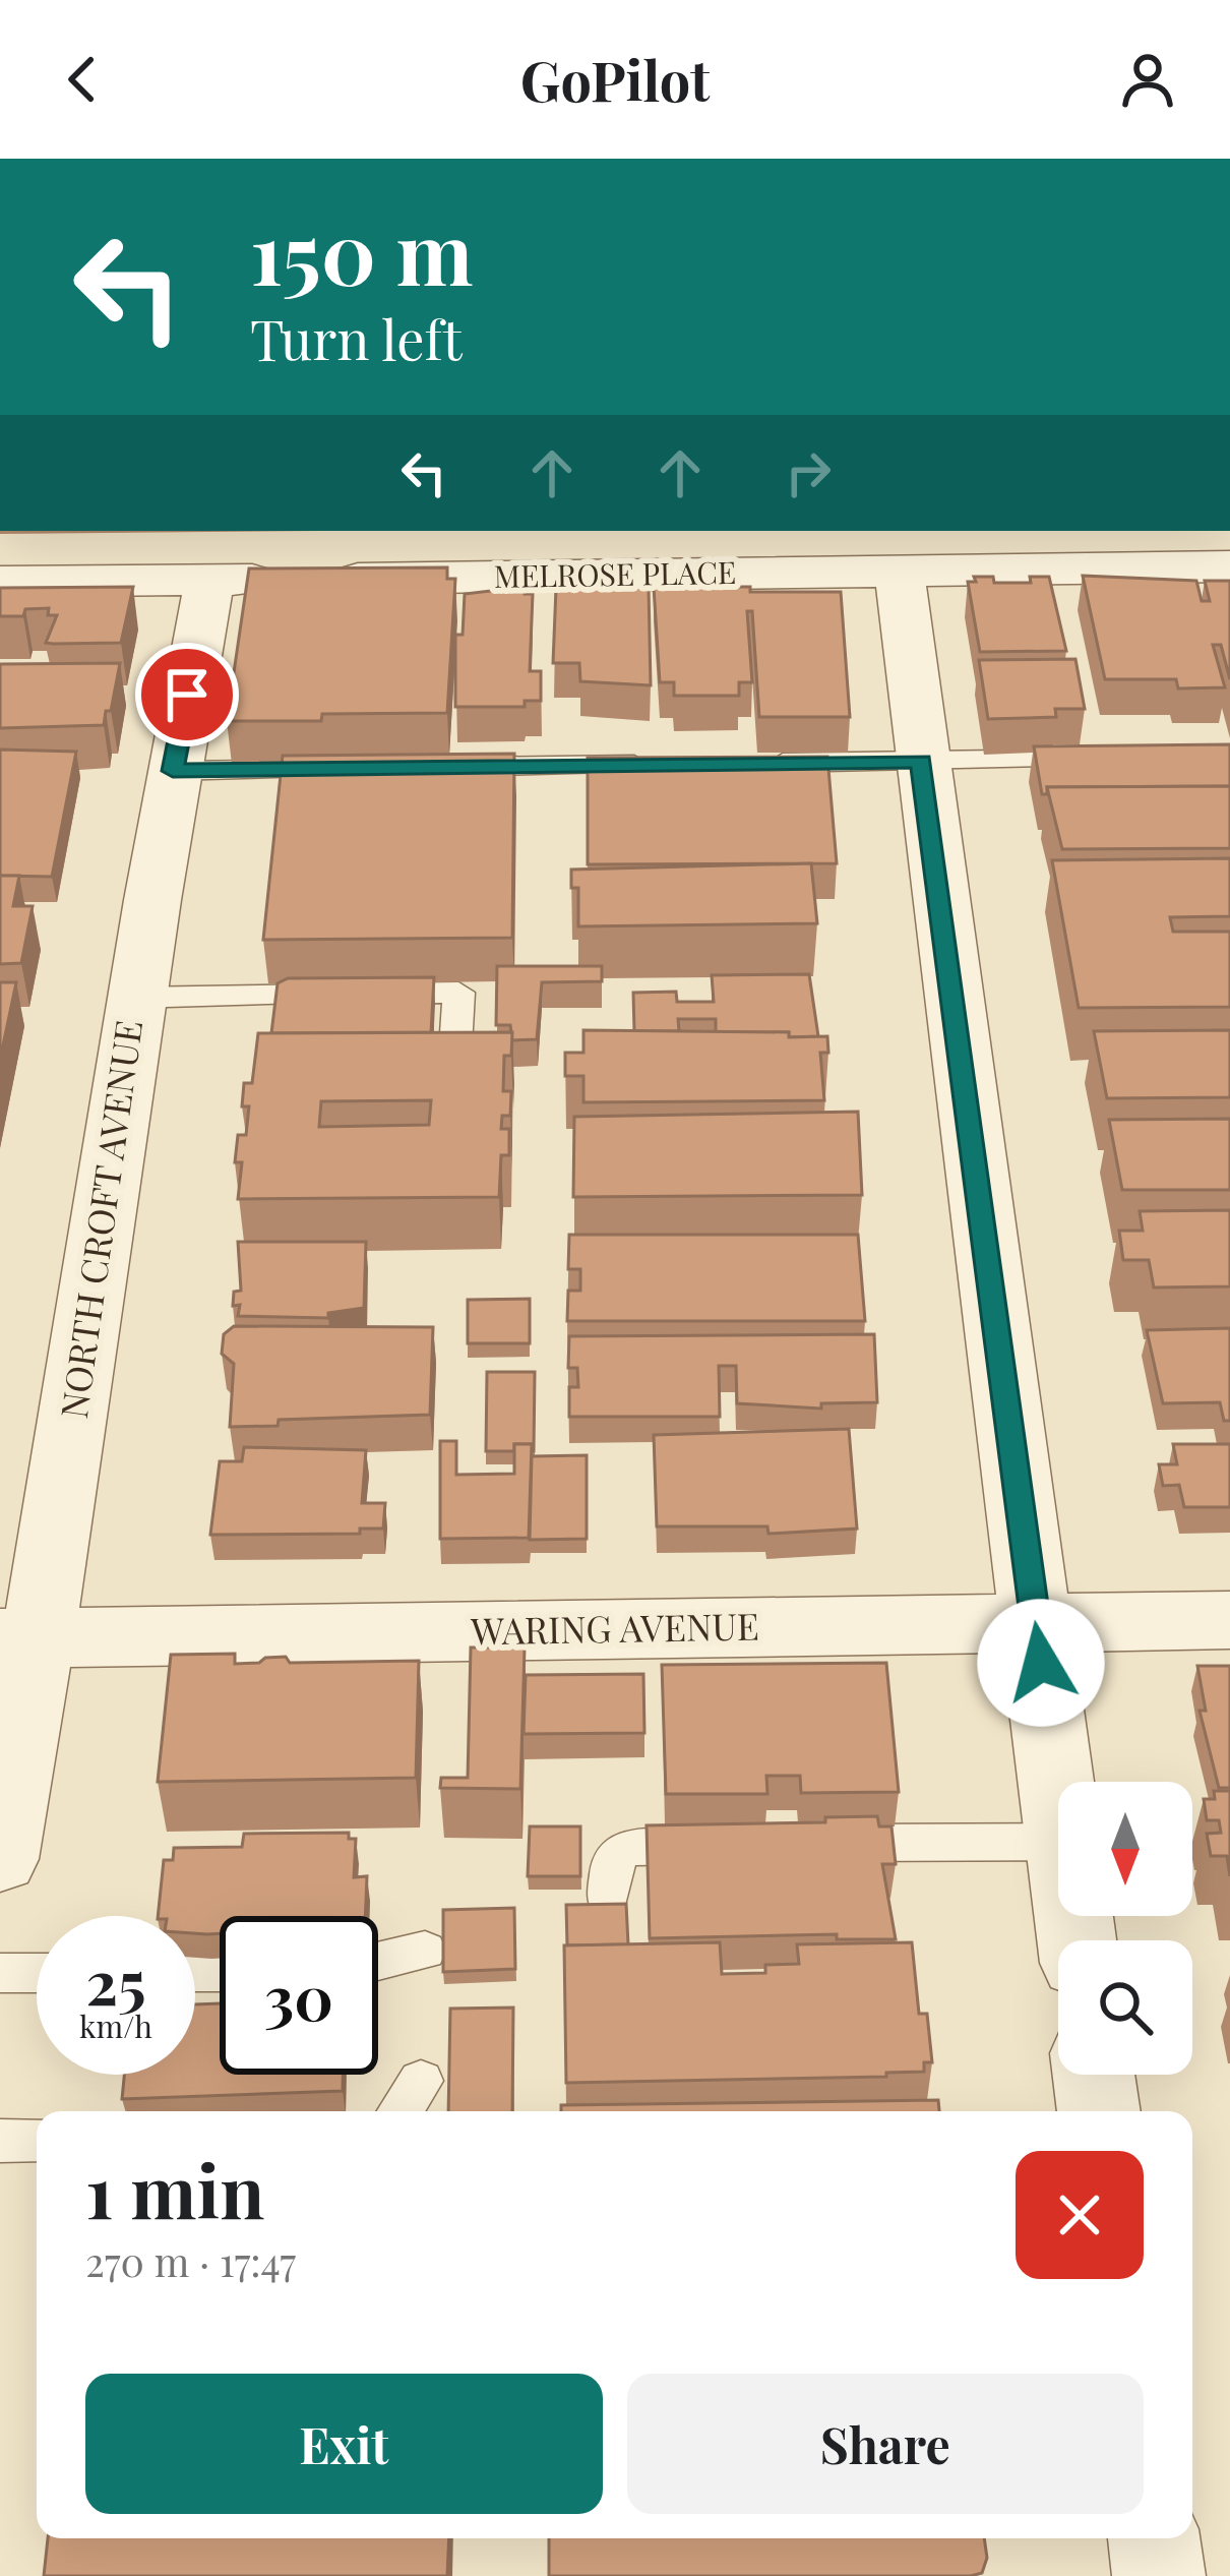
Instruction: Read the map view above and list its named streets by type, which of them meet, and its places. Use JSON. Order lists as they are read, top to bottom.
{
  "streets": {
    "street": ["MELROSE PLACE", "NORTH CROFT AVENUE", "WARING AVENUE"]
  },
  "crossings": [
    ["MELROSE PLACE", "NORTH CROFT AVENUE"],
    ["NORTH CROFT AVENUE", "WARING AVENUE"]
  ],
  "north": "bottom",
  "page": {
    "header": "GoPilot",
    "turn": ["150 m", "Turn left"],
    "speed": "25 km/h",
    "limit": "30",
    "heading": ["1 min", "270 m · 17:47"],
    "buttons": ["Exit", "Share"]
  }
}
